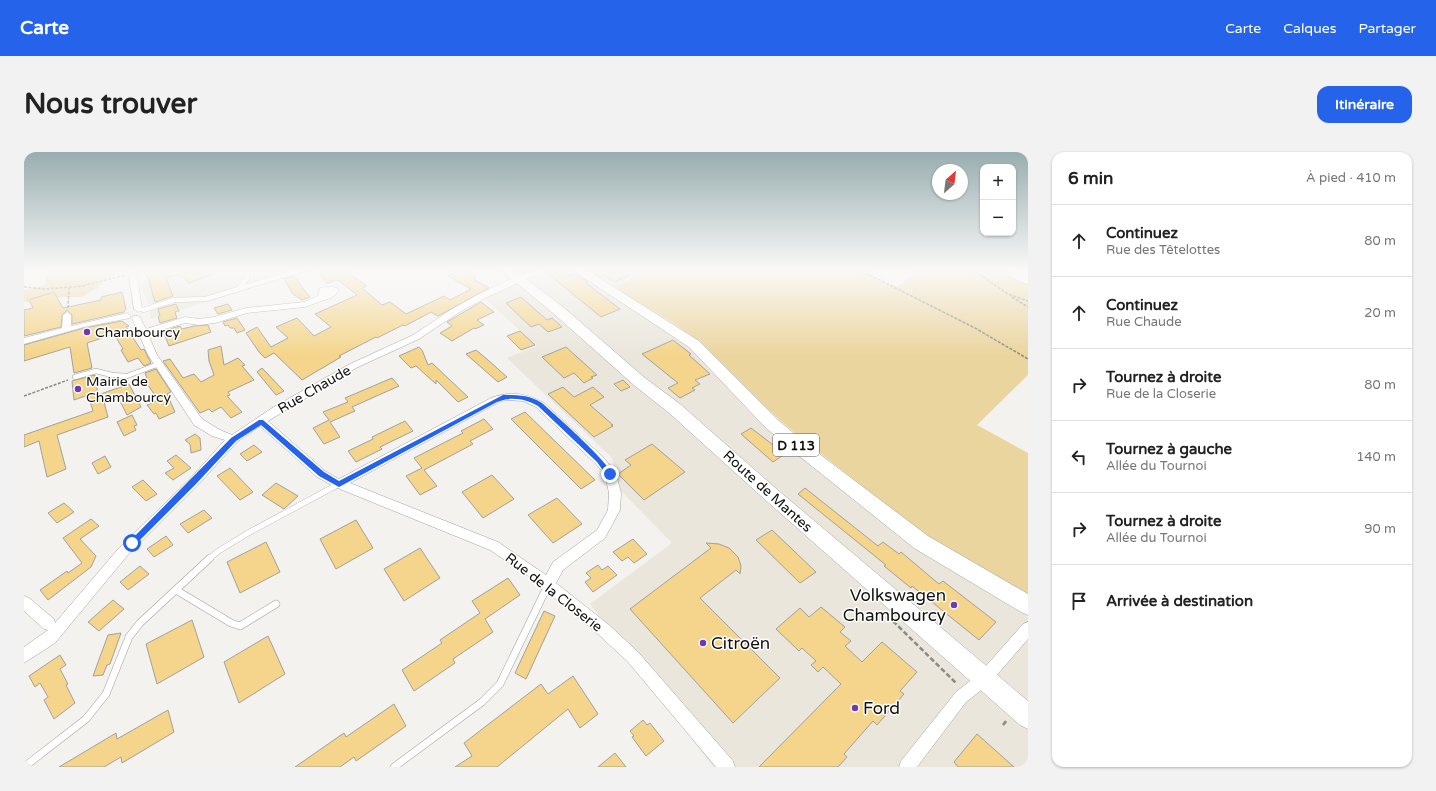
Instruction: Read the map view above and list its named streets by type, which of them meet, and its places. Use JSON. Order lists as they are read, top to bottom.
{
  "streets": {
    "main road": ["D 113", "Route de Mantes"],
    "street": ["Rue Chaude", "Rue de la Closerie"]
  },
  "crossings": [
    ["Rue Chaude", "Rue de la Closerie"]
  ],
  "places": [
    "Chambourcy",
    "Mairie de Chambourcy",
    "Volkswagen Chambourcy",
    "Citroën",
    "Ford"
  ],
  "north": "top right",
  "page": {
    "header": "Carte",
    "nav": ["Carte", "Calques", "Partager"],
    "buttons": "Itinéraire",
    "title": "Nous trouver",
    "heading": ["6 min", "À pied · 410 m"],
    "map_buttons": ["+", "−"],
    "list": [
      ["Continuez", "Rue des Têtelottes", "80 m"],
      ["Continuez", "Rue Chaude", "20 m"],
      ["Tournez à droite", "Rue de la Closerie", "80 m"],
      ["Tournez à gauche", "Allée du Tournoi", "140 m"],
      ["Tournez à droite", "Allée du Tournoi", "90 m"],
      "Arrivée à destination"
    ]
  }
}
